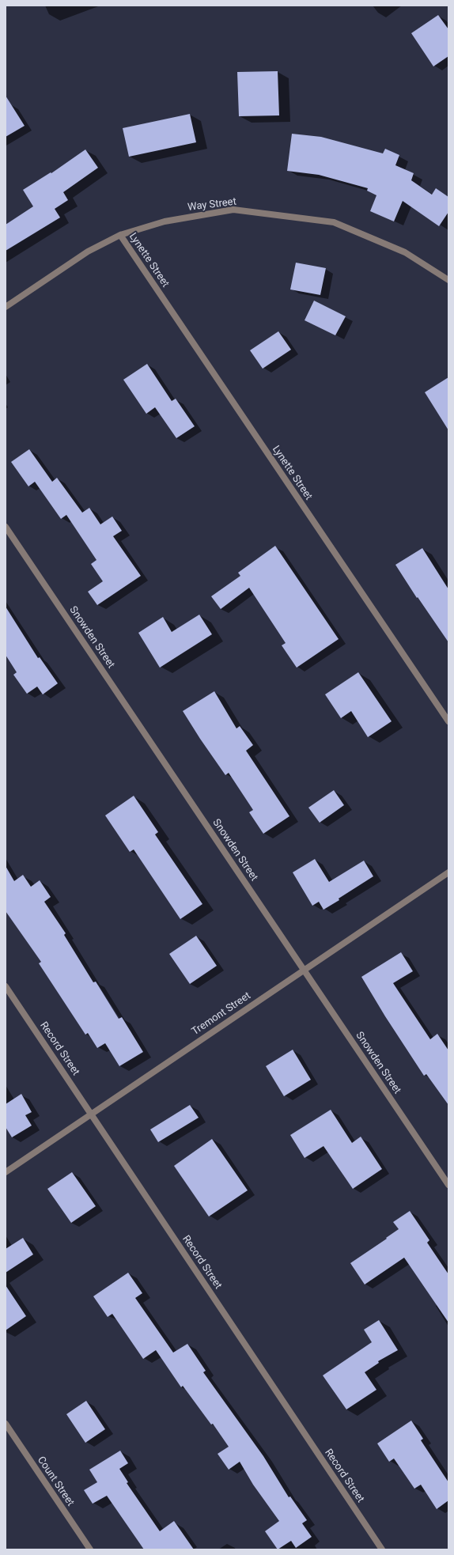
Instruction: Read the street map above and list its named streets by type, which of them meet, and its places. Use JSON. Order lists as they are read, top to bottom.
{
  "streets": {
    "street": [
      "Way Street",
      "Lynette Street",
      "Snowden Street",
      "Tremont Street",
      "Record Street",
      "Count Street"
    ]
  },
  "crossings": [
    ["Way Street", "Lynette Street"],
    ["Snowden Street", "Tremont Street"],
    ["Tremont Street", "Record Street"]
  ]
}
